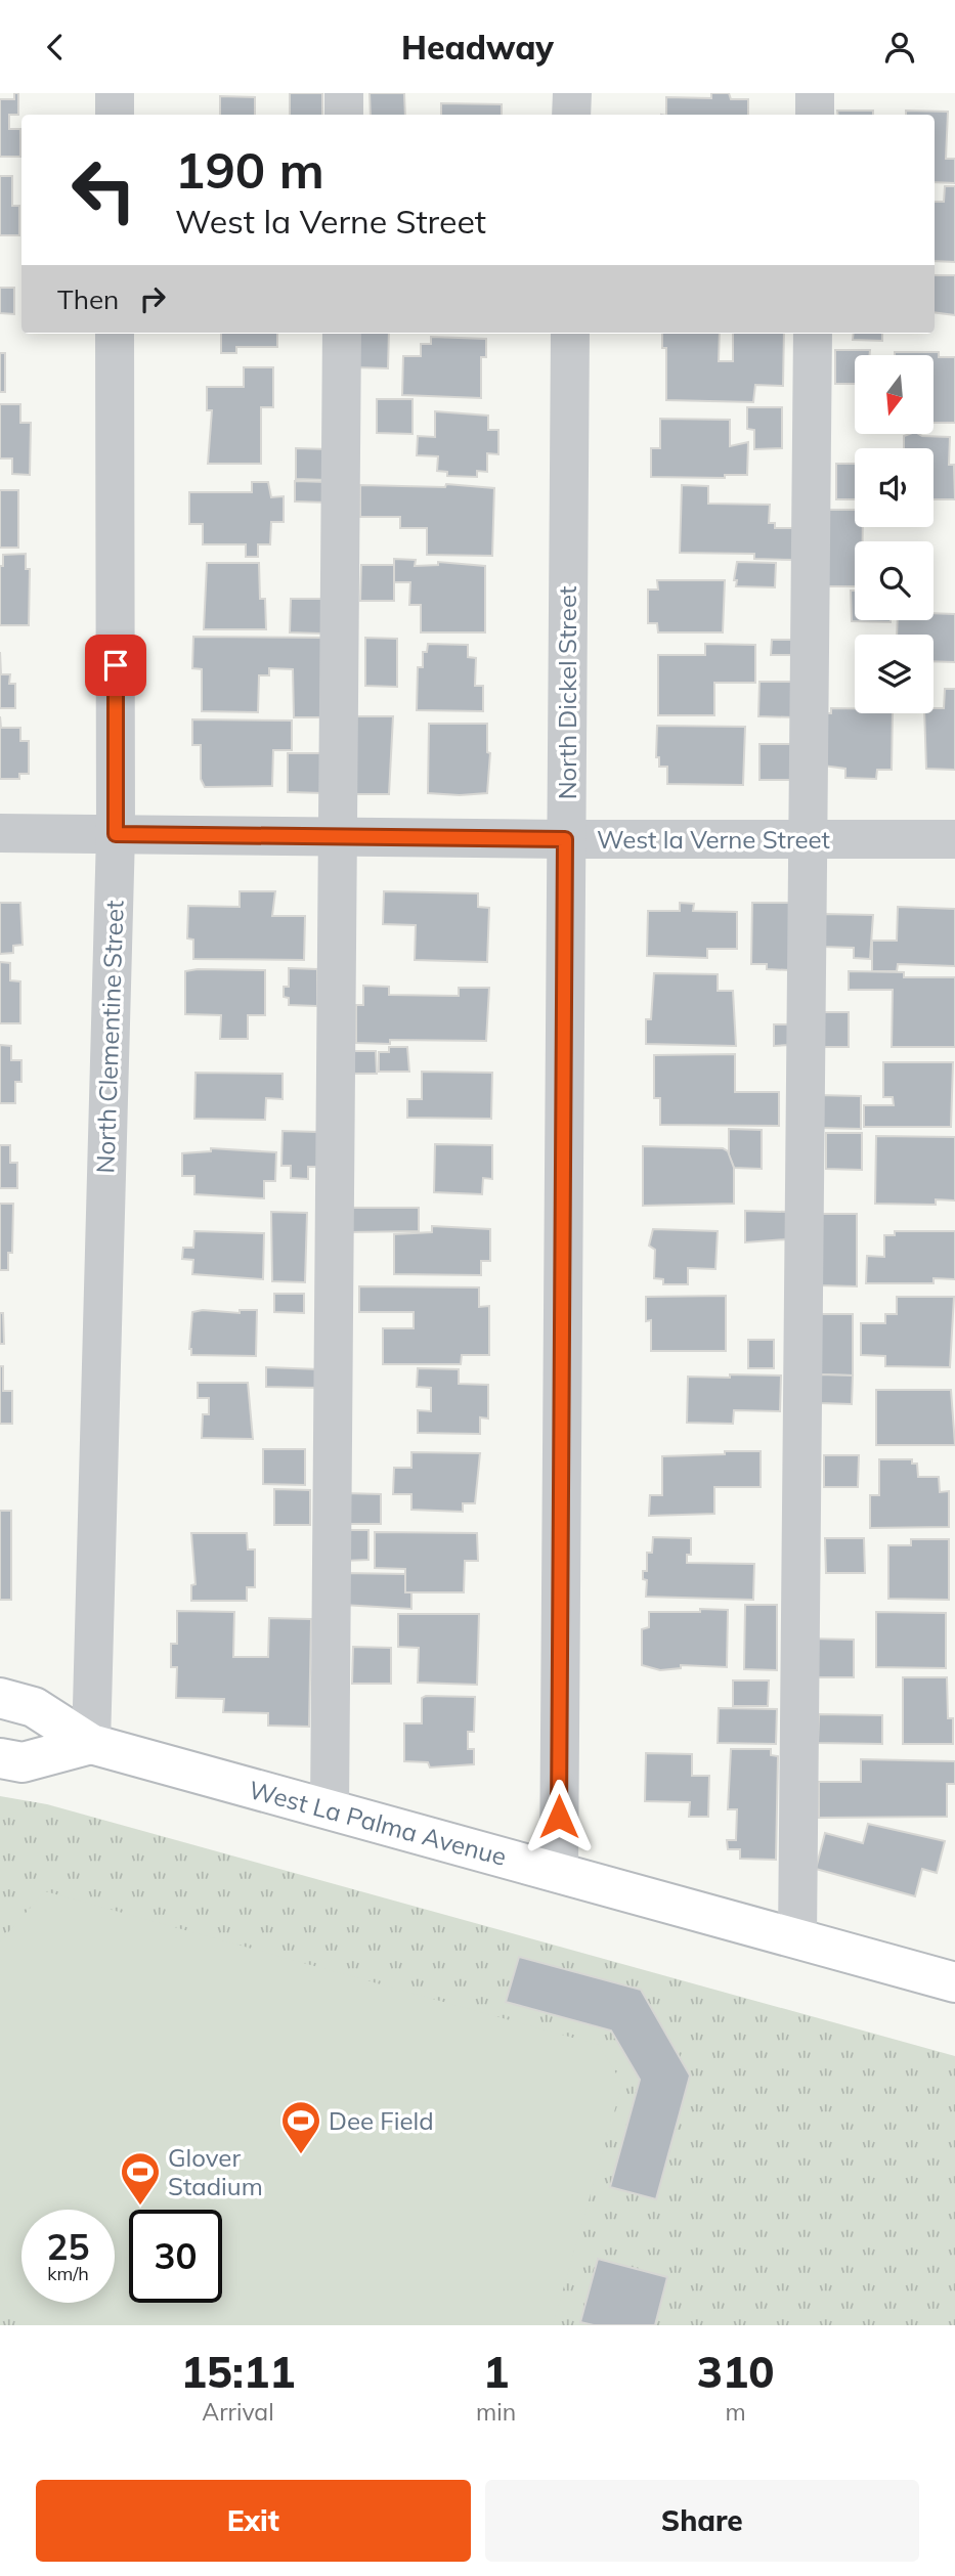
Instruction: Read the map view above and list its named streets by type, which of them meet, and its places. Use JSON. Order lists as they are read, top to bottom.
{
  "streets": {
    "main road": ["West La Palma Avenue"],
    "street": ["North Dickel Street", "West la Verne Street", "North Clementine Street"]
  },
  "crossings": [
    ["North Dickel Street", "West la Verne Street"],
    ["North Dickel Street", "West La Palma Avenue"],
    ["West la Verne Street", "North Clementine Street"],
    ["North Clementine Street", "West La Palma Avenue"]
  ],
  "places": {
    "sports": ["Dee Field", "Glover Stadium"]
  },
  "north": "bottom",
  "page": {
    "header": "Headway",
    "turn": ["190 m", "West la Verne Street"],
    "then": "Then",
    "speed": "25 km/h",
    "limit": "30",
    "eta": [
      "15:11",
      "Arrival",
      "1",
      "min",
      "310",
      "m"
    ],
    "buttons": ["Exit", "Share"]
  }
}
